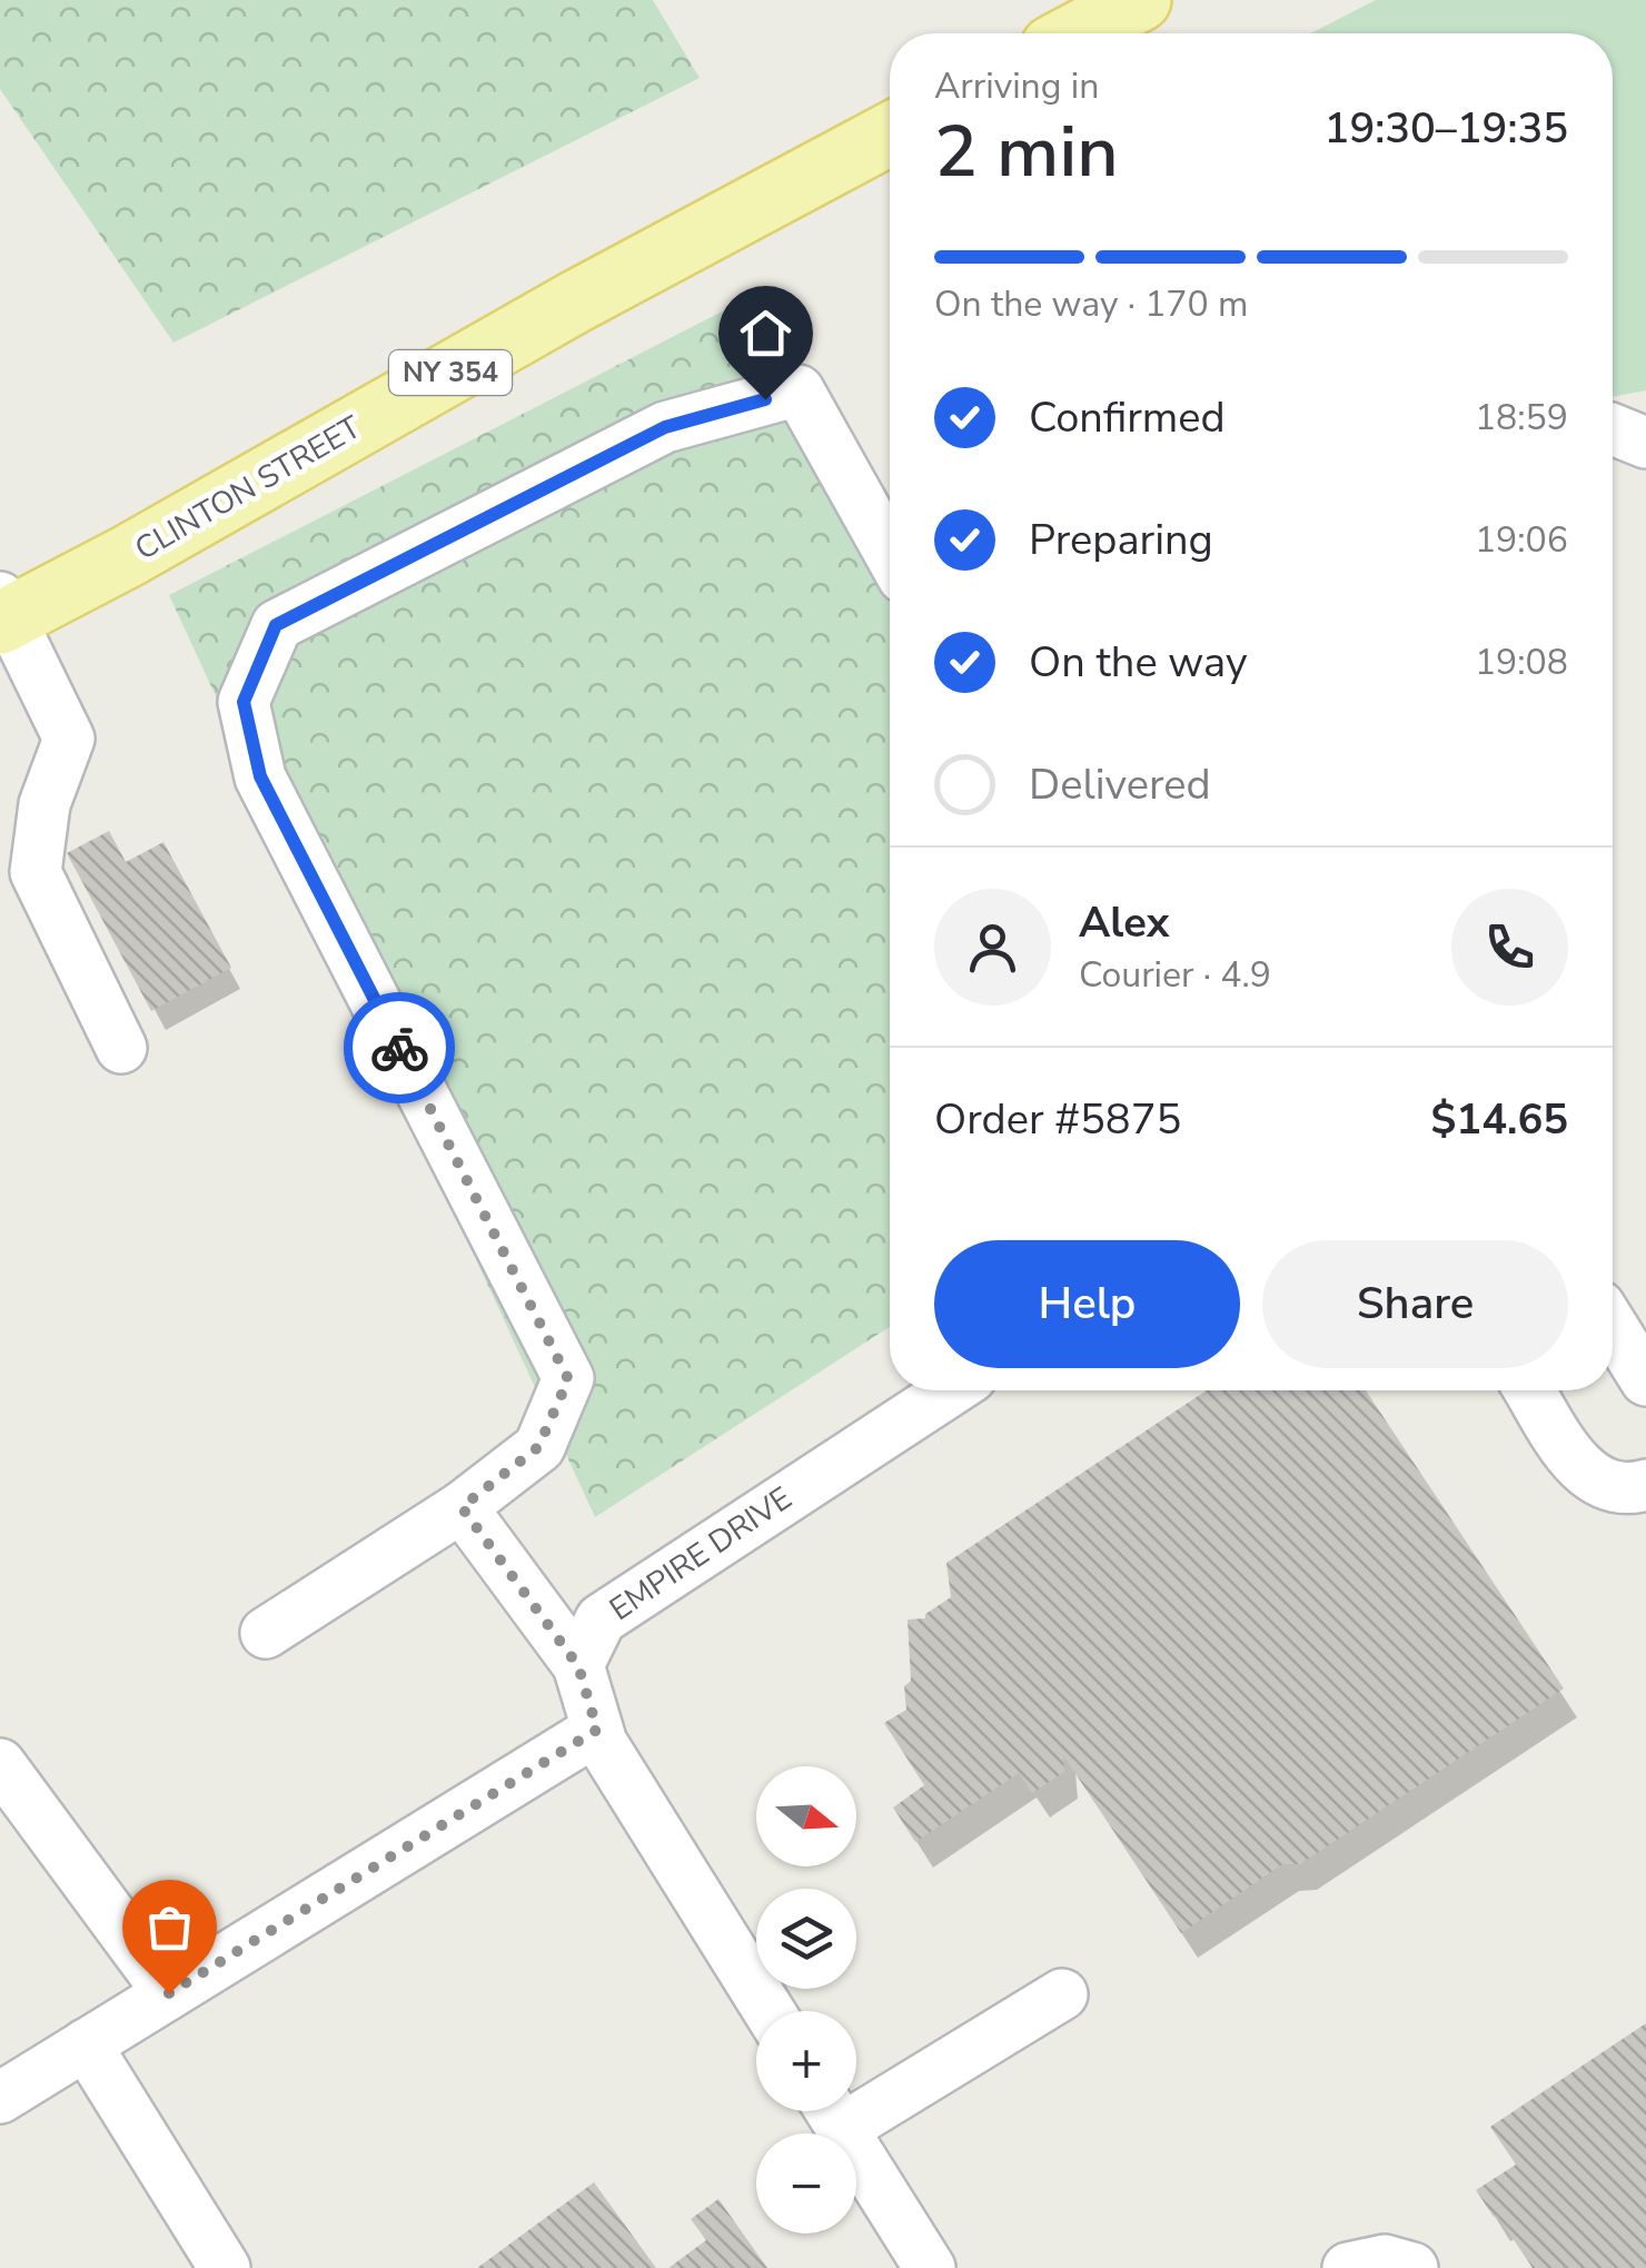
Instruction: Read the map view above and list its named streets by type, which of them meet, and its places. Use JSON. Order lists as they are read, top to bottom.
{
  "streets": {
    "main road": ["NY 354", "CLINTON STREET"],
    "street": ["EMPIRE DRIVE"]
  },
  "north": "right",
  "page": {
    "heading": ["2 min", "Arriving in", "19:30–19:35"],
    "panel": [
      "Alex",
      "Courier · 4.9",
      "Order #5875",
      "$14.65"
    ],
    "bar": "On the way · 170 m",
    "list": [
      ["Confirmed", "18:59"],
      ["Preparing", "19:06"],
      ["On the way", "19:08"],
      "Delivered"
    ],
    "buttons": ["Help", "Share"],
    "map_buttons": ["+", "−"]
  }
}
